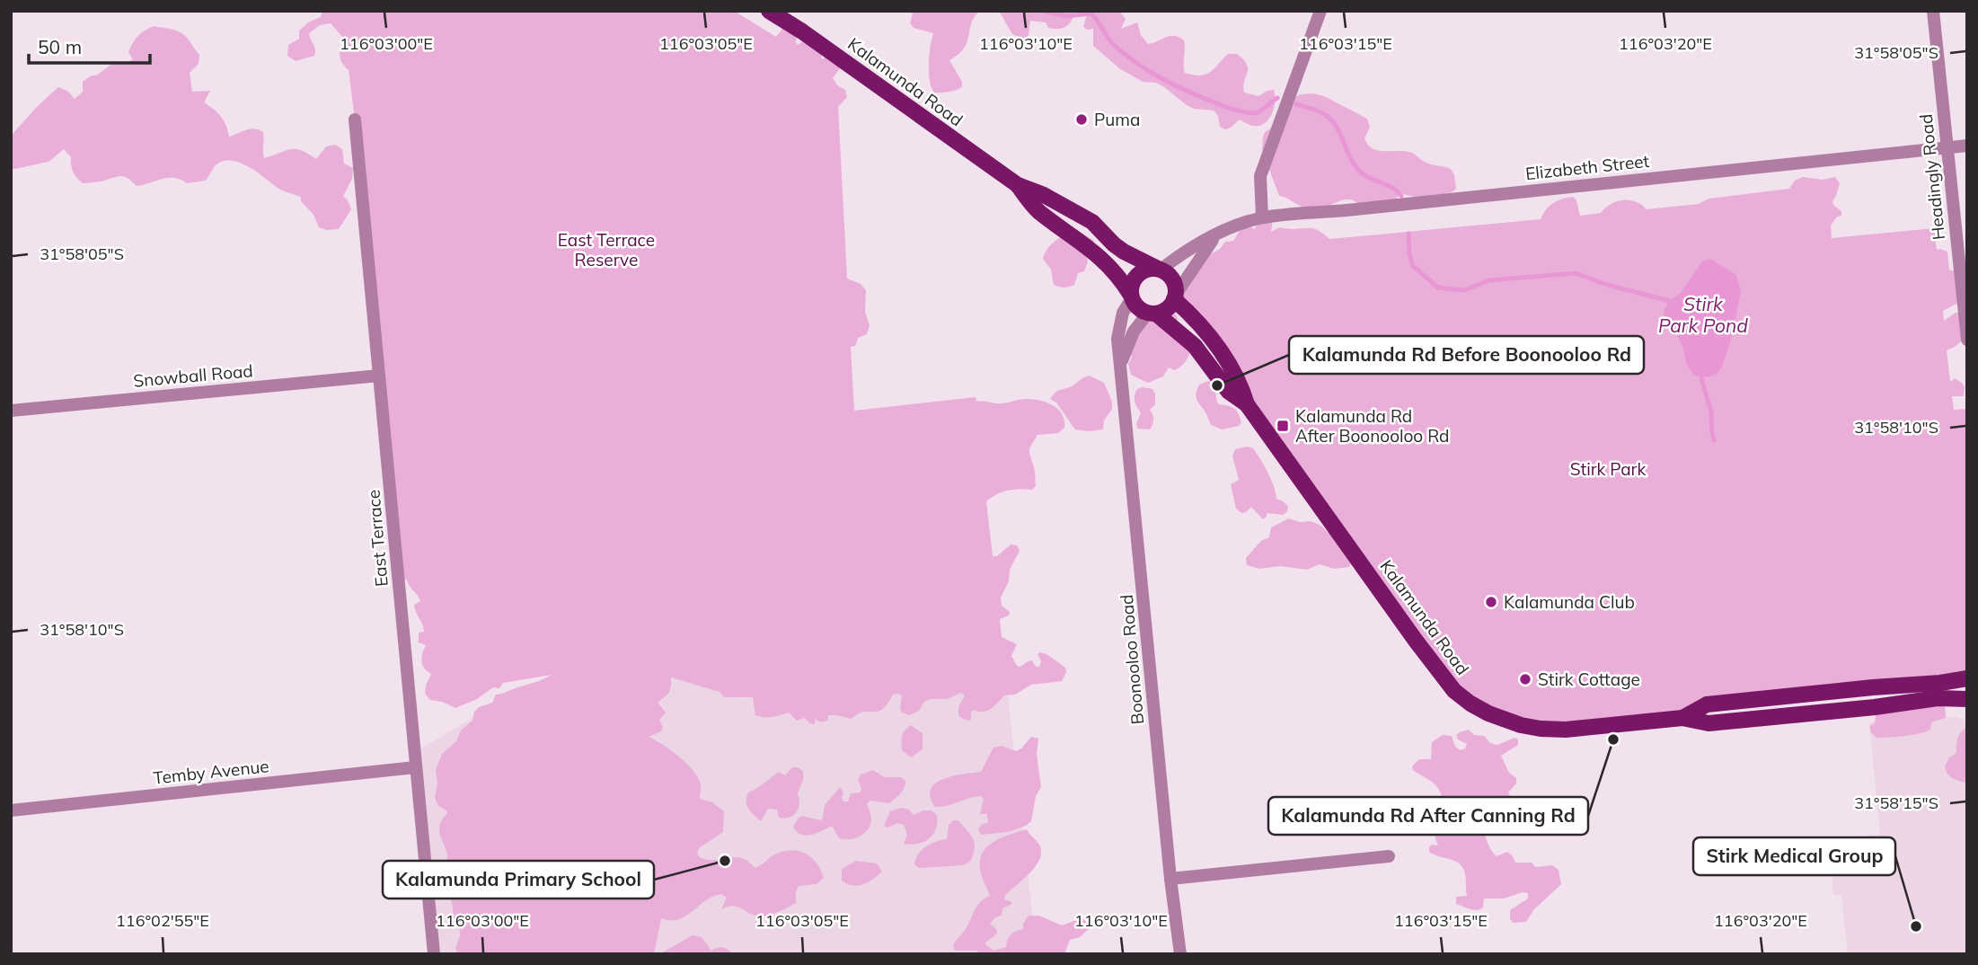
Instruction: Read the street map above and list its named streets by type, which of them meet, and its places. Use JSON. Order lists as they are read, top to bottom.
{
  "streets": {
    "main road": ["Kalamunda Road"],
    "street": [
      "Elizabeth Street",
      "Headingly Road",
      "Snowball Road",
      "East Terrace",
      "Boonooloo Road",
      "Temby Avenue"
    ]
  },
  "crossings": [
    ["Kalamunda Road", "Elizabeth Street"],
    ["Kalamunda Road", "Boonooloo Road"],
    ["Elizabeth Street", "Headingly Road"],
    ["Elizabeth Street", "Boonooloo Road"],
    ["Snowball Road", "East Terrace"],
    ["East Terrace", "Temby Avenue"]
  ],
  "water": ["Stirk Park Pond"],
  "parks": ["East Terrace Reserve", "Stirk Park"],
  "places": {
    "other": [
      "Puma",
      "Kalamunda Rd Before Boonooloo Rd",
      "Kalamunda Club",
      "Stirk Cottage",
      "Kalamunda Rd After Canning Rd",
      "Kalamunda Primary School",
      "Stirk Medical Group"
    ],
    "transit": ["Kalamunda Rd After Boonooloo Rd"]
  },
  "scale_bar": "50 m",
  "coordinates": [
    "116°03'00\"E",
    "116°03'05\"E",
    "116°03'10\"E",
    "116°03'15\"E",
    "116°03'20\"E",
    "31°58'05\"S",
    "31°58'10\"S",
    "31°58'15\"S",
    "116°02'55\"E"
  ]
}
